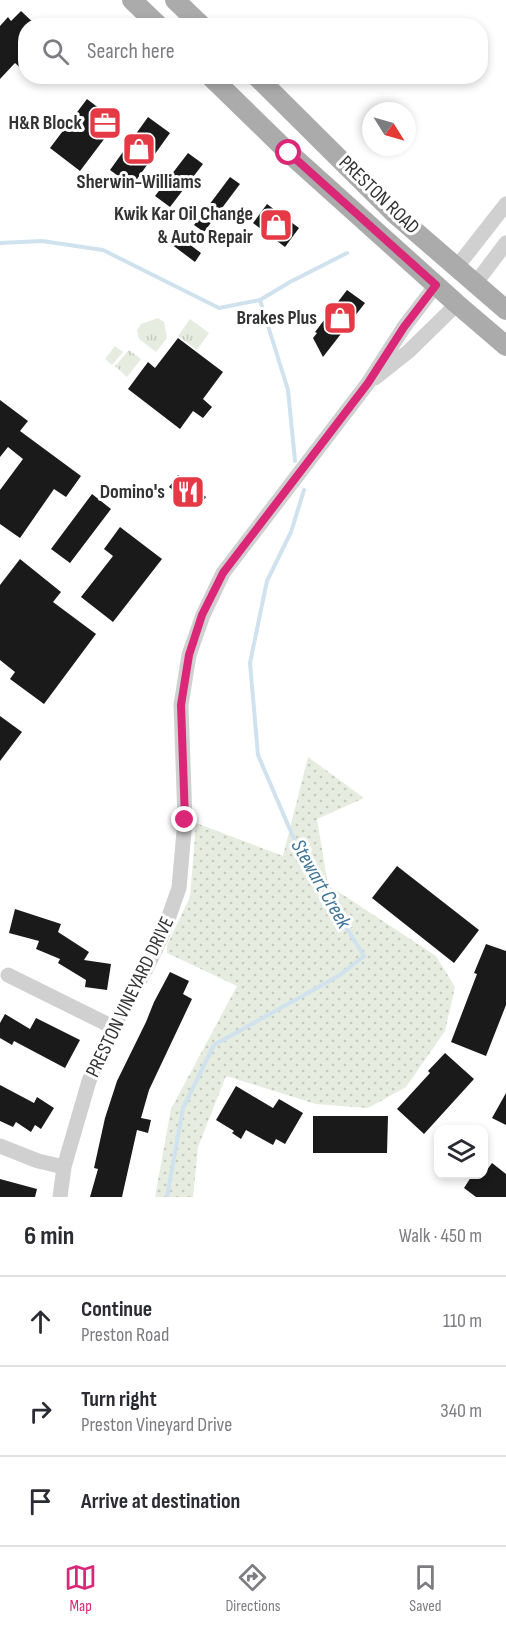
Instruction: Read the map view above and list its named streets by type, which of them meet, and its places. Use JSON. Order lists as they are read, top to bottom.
{
  "streets": {
    "main road": ["PRESTON ROAD"],
    "street": ["PRESTON VINEYARD DRIVE"]
  },
  "crossings": [
    ["PRESTON ROAD", "PRESTON VINEYARD DRIVE"]
  ],
  "water": ["Stewart Creek"],
  "places": {
    "office": ["H&R Block"],
    "shop": ["Sherwin-Williams", "Kwik Kar Oil Change & Auto Repair", "Brakes Plus"],
    "restaurant": ["Domino's"]
  },
  "north": "bottom right",
  "page": {
    "search": "Search here",
    "heading": ["6 min", "Walk · 450 m"],
    "list": [
      ["Continue", "Preston Road", "110 m"],
      ["Turn right", "Preston Vineyard Drive", "340 m"],
      "Arrive at destination"
    ],
    "nav": ["Map", "Directions", "Saved"]
  }
}
